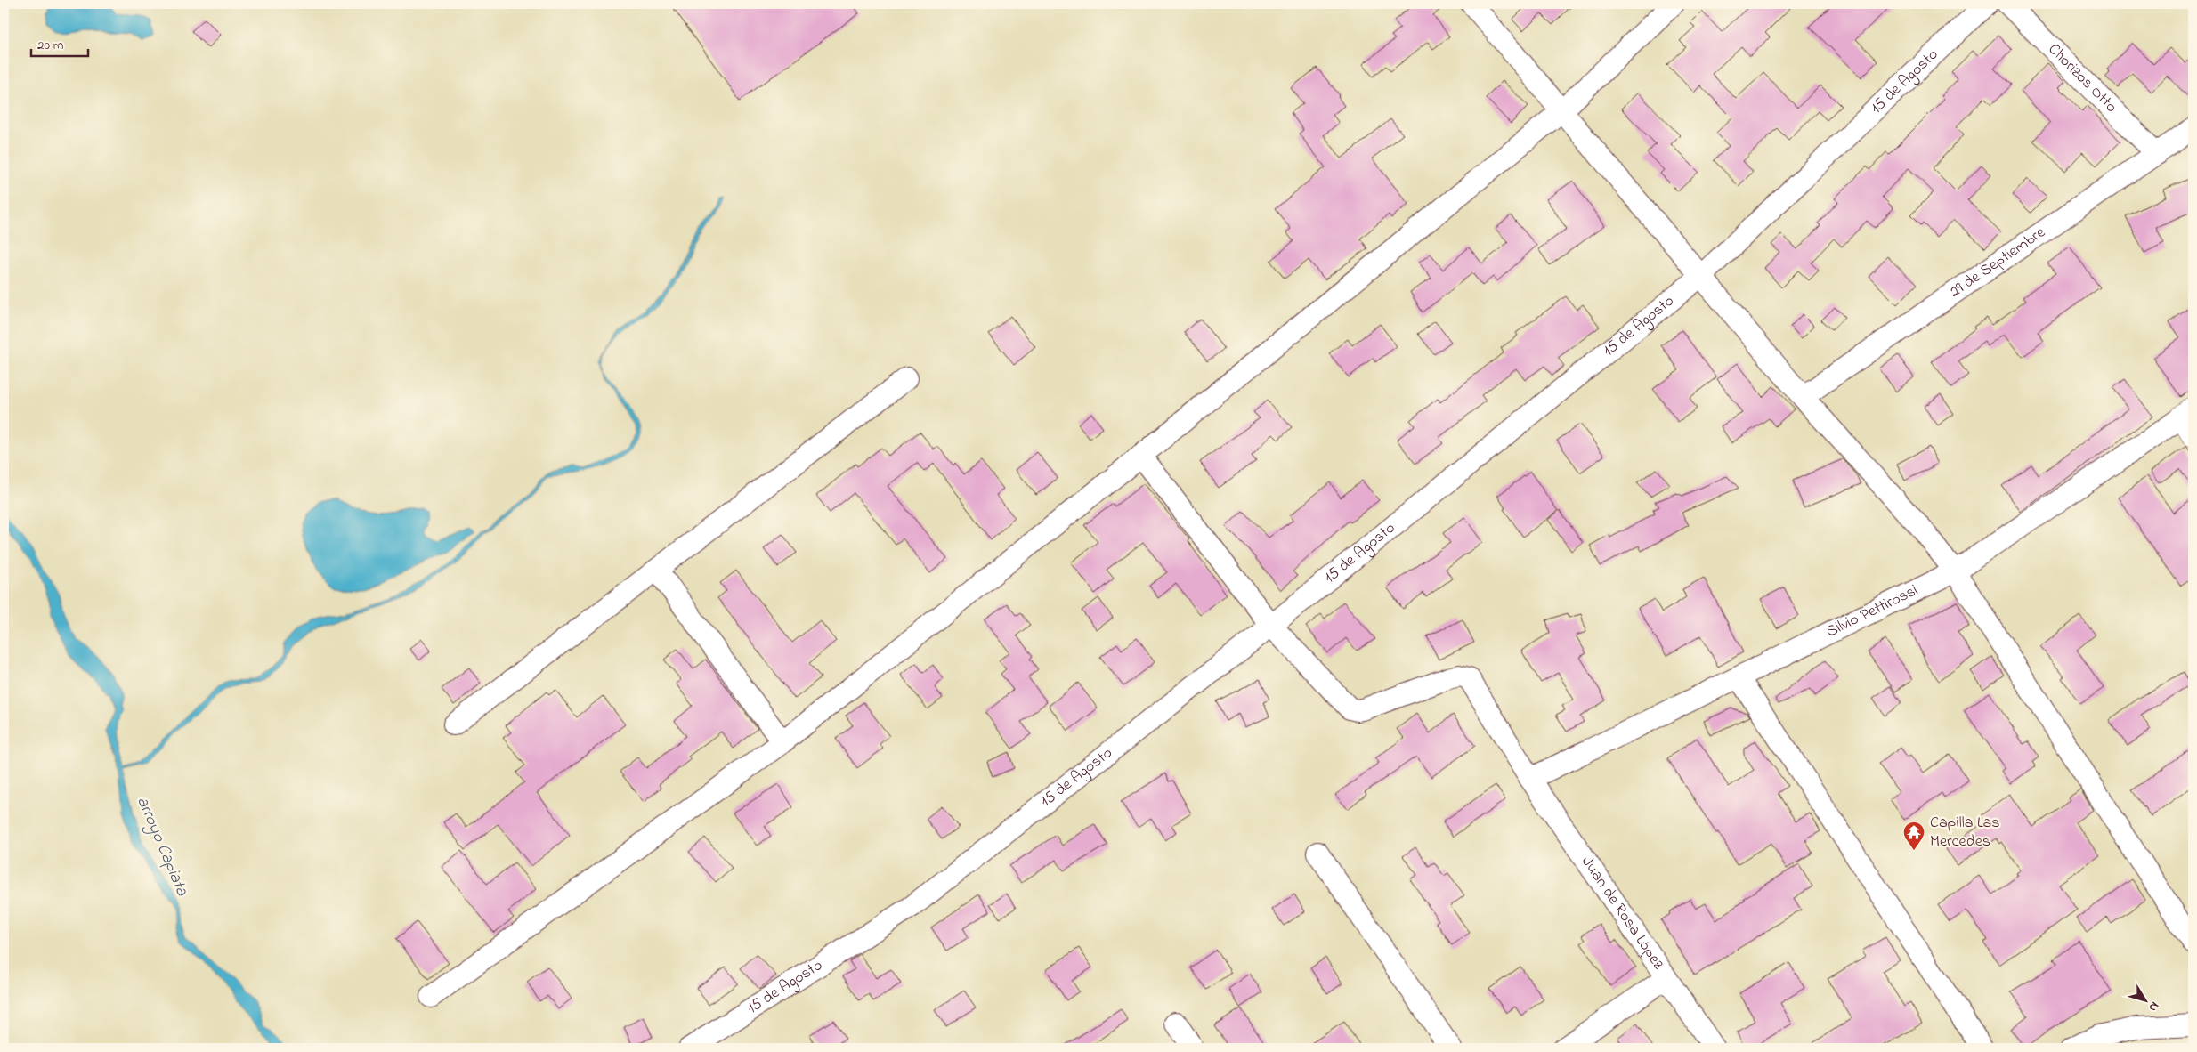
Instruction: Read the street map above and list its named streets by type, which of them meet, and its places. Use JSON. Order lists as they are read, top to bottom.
{
  "streets": {
    "street": [
      "Chorizos Otto",
      "15 de Agosto",
      "29 de Septiembre",
      "Silvio Pettirossi",
      "Juan de Rosa López"
    ]
  },
  "crossings": [
    ["Chorizos Otto", "29 de Septiembre"],
    ["15 de Agosto", "Juan de Rosa López"],
    ["Silvio Pettirossi", "Juan de Rosa López"]
  ],
  "water": ["arroyo Capiata"],
  "places": {
    "temple": ["Capilla Las Mercedes"]
  },
  "scale_bar": "20 m",
  "north": "bottom right"
}
